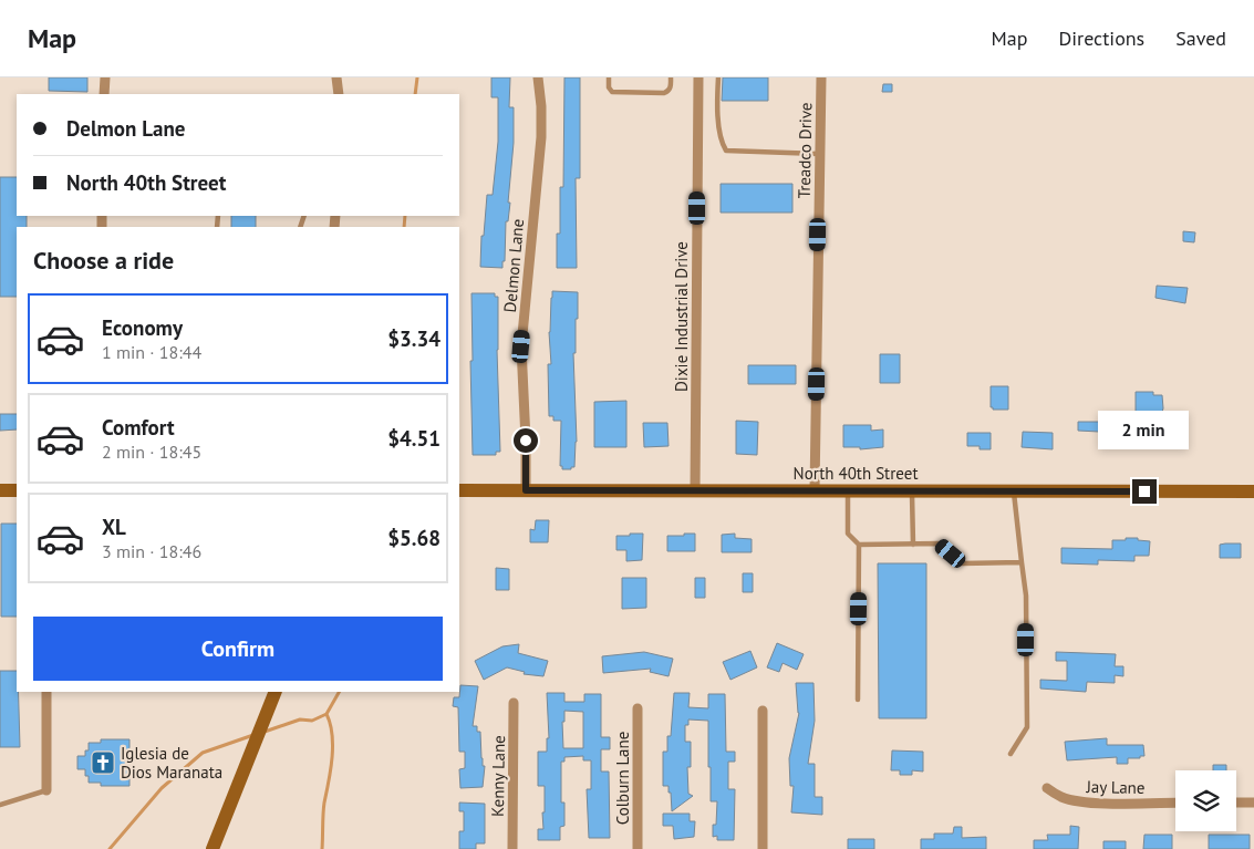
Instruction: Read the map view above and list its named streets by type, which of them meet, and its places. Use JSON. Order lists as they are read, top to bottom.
{
  "streets": {
    "street": [
      "Treadco Drive",
      "Delmon Lane",
      "Dixie Industrial Drive",
      "North 40th Street",
      "Kenny Lane",
      "Colburn Lane",
      "Jay Lane"
    ]
  },
  "crossings": [
    ["Treadco Drive", "North 40th Street"],
    ["Delmon Lane", "North 40th Street"],
    ["Dixie Industrial Drive", "North 40th Street"]
  ],
  "places": {
    "church": ["Iglesia de Dios Maranata"]
  },
  "page": {
    "header": "Map",
    "nav": ["Map", "Directions", "Saved"],
    "banner": ["Delmon Lane", "North 40th Street"],
    "heading": "Choose a ride",
    "list": [
      {
        "name": "Economy",
        "note": "1 min · 18:44",
        "value": "$3.34"
      },
      {
        "name": "Comfort",
        "note": "2 min · 18:45",
        "value": "$4.51"
      },
      {
        "name": "XL",
        "note": "3 min · 18:46",
        "value": "$5.68"
      }
    ],
    "bubble": "2 min",
    "buttons": "Confirm"
  }
}
